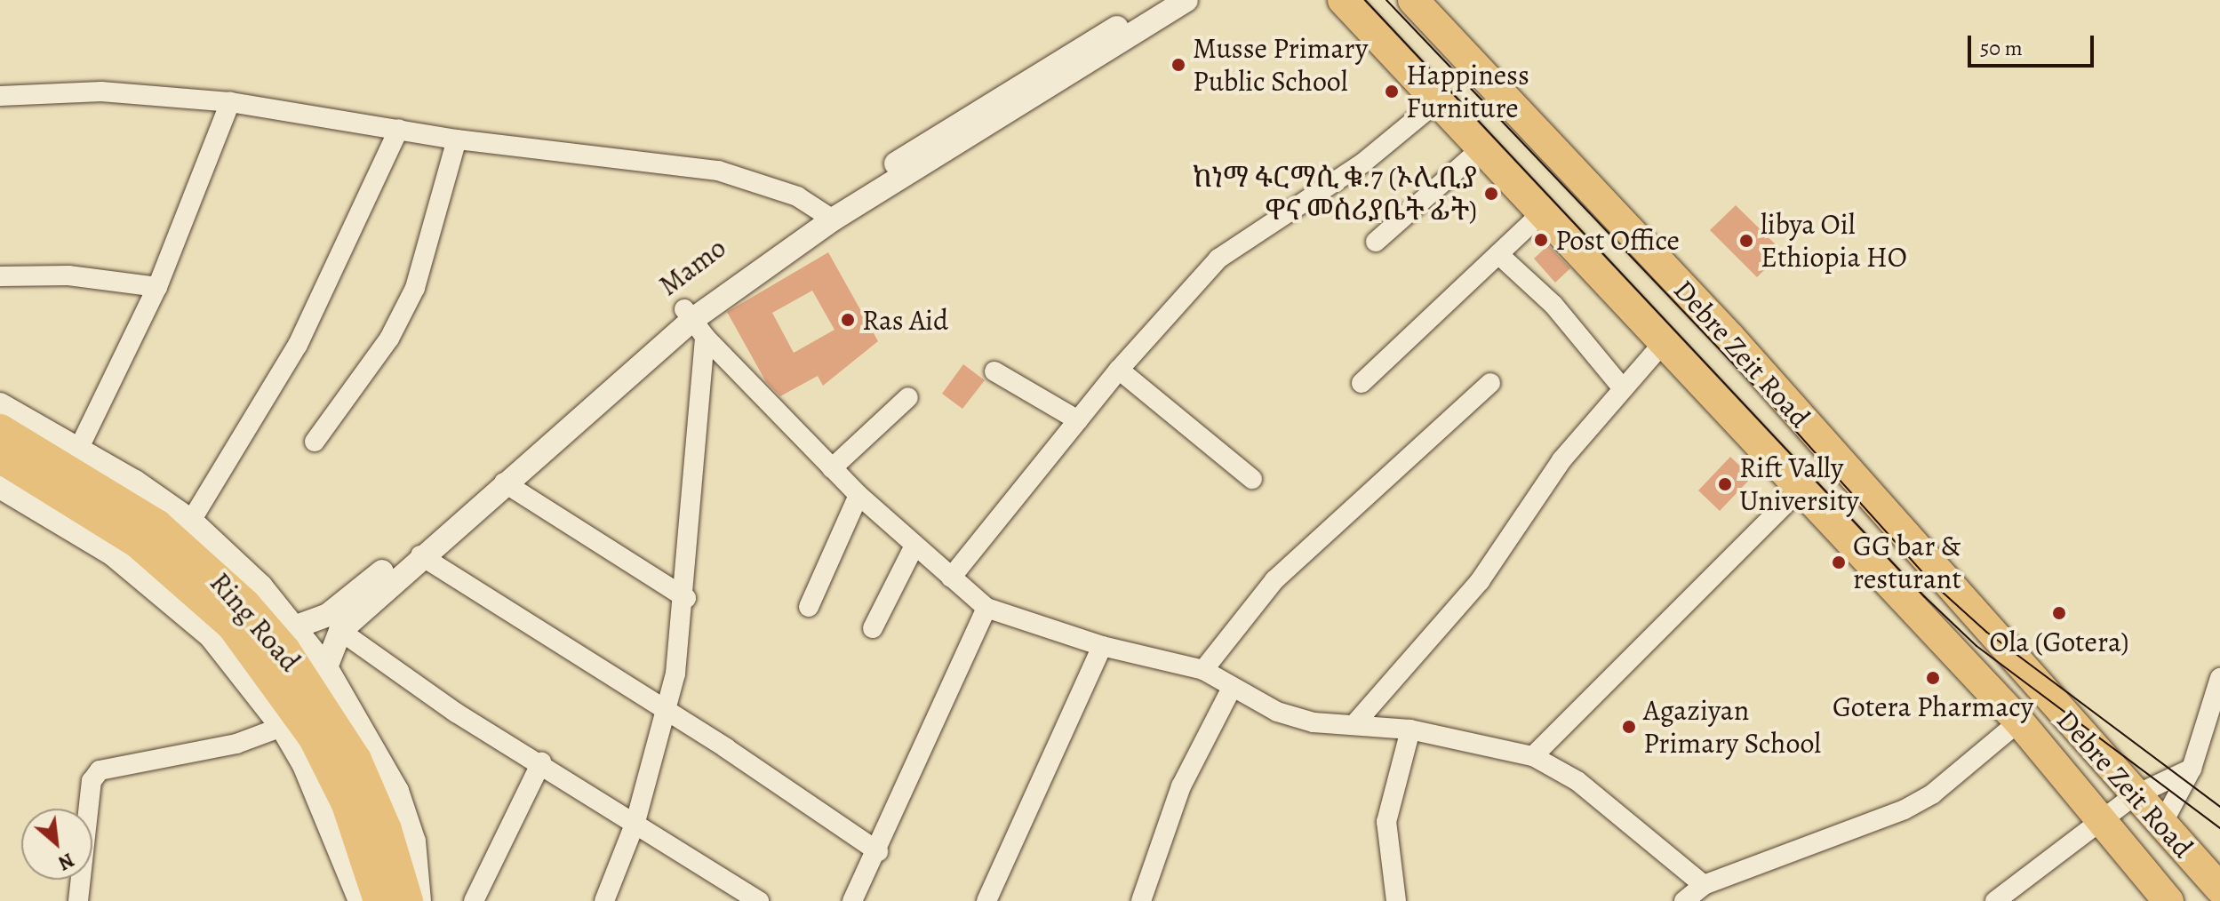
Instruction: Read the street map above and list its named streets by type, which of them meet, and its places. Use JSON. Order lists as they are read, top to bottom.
{
  "streets": {
    "highway": ["Ring Road"],
    "main road": ["Debre Zeit Road"],
    "street": ["Mamo"]
  },
  "places": [
    "Musse Primary Public School",
    "Happiness Furniture",
    "ከነማ ፋርማሲ ቁ.7 (ኦሊቢያ ዋና መስሪያቤት ፊት)",
    "Post Office",
    "libya Oil Ethiopia HO",
    "Ras Aid",
    "Rift Vally University",
    "GG bar & resturant",
    "Ola (Gotera)",
    "Gotera Pharmacy",
    "Agaziyan Primary School"
  ],
  "scale_bar": "50 m",
  "north": "bottom right"
}
